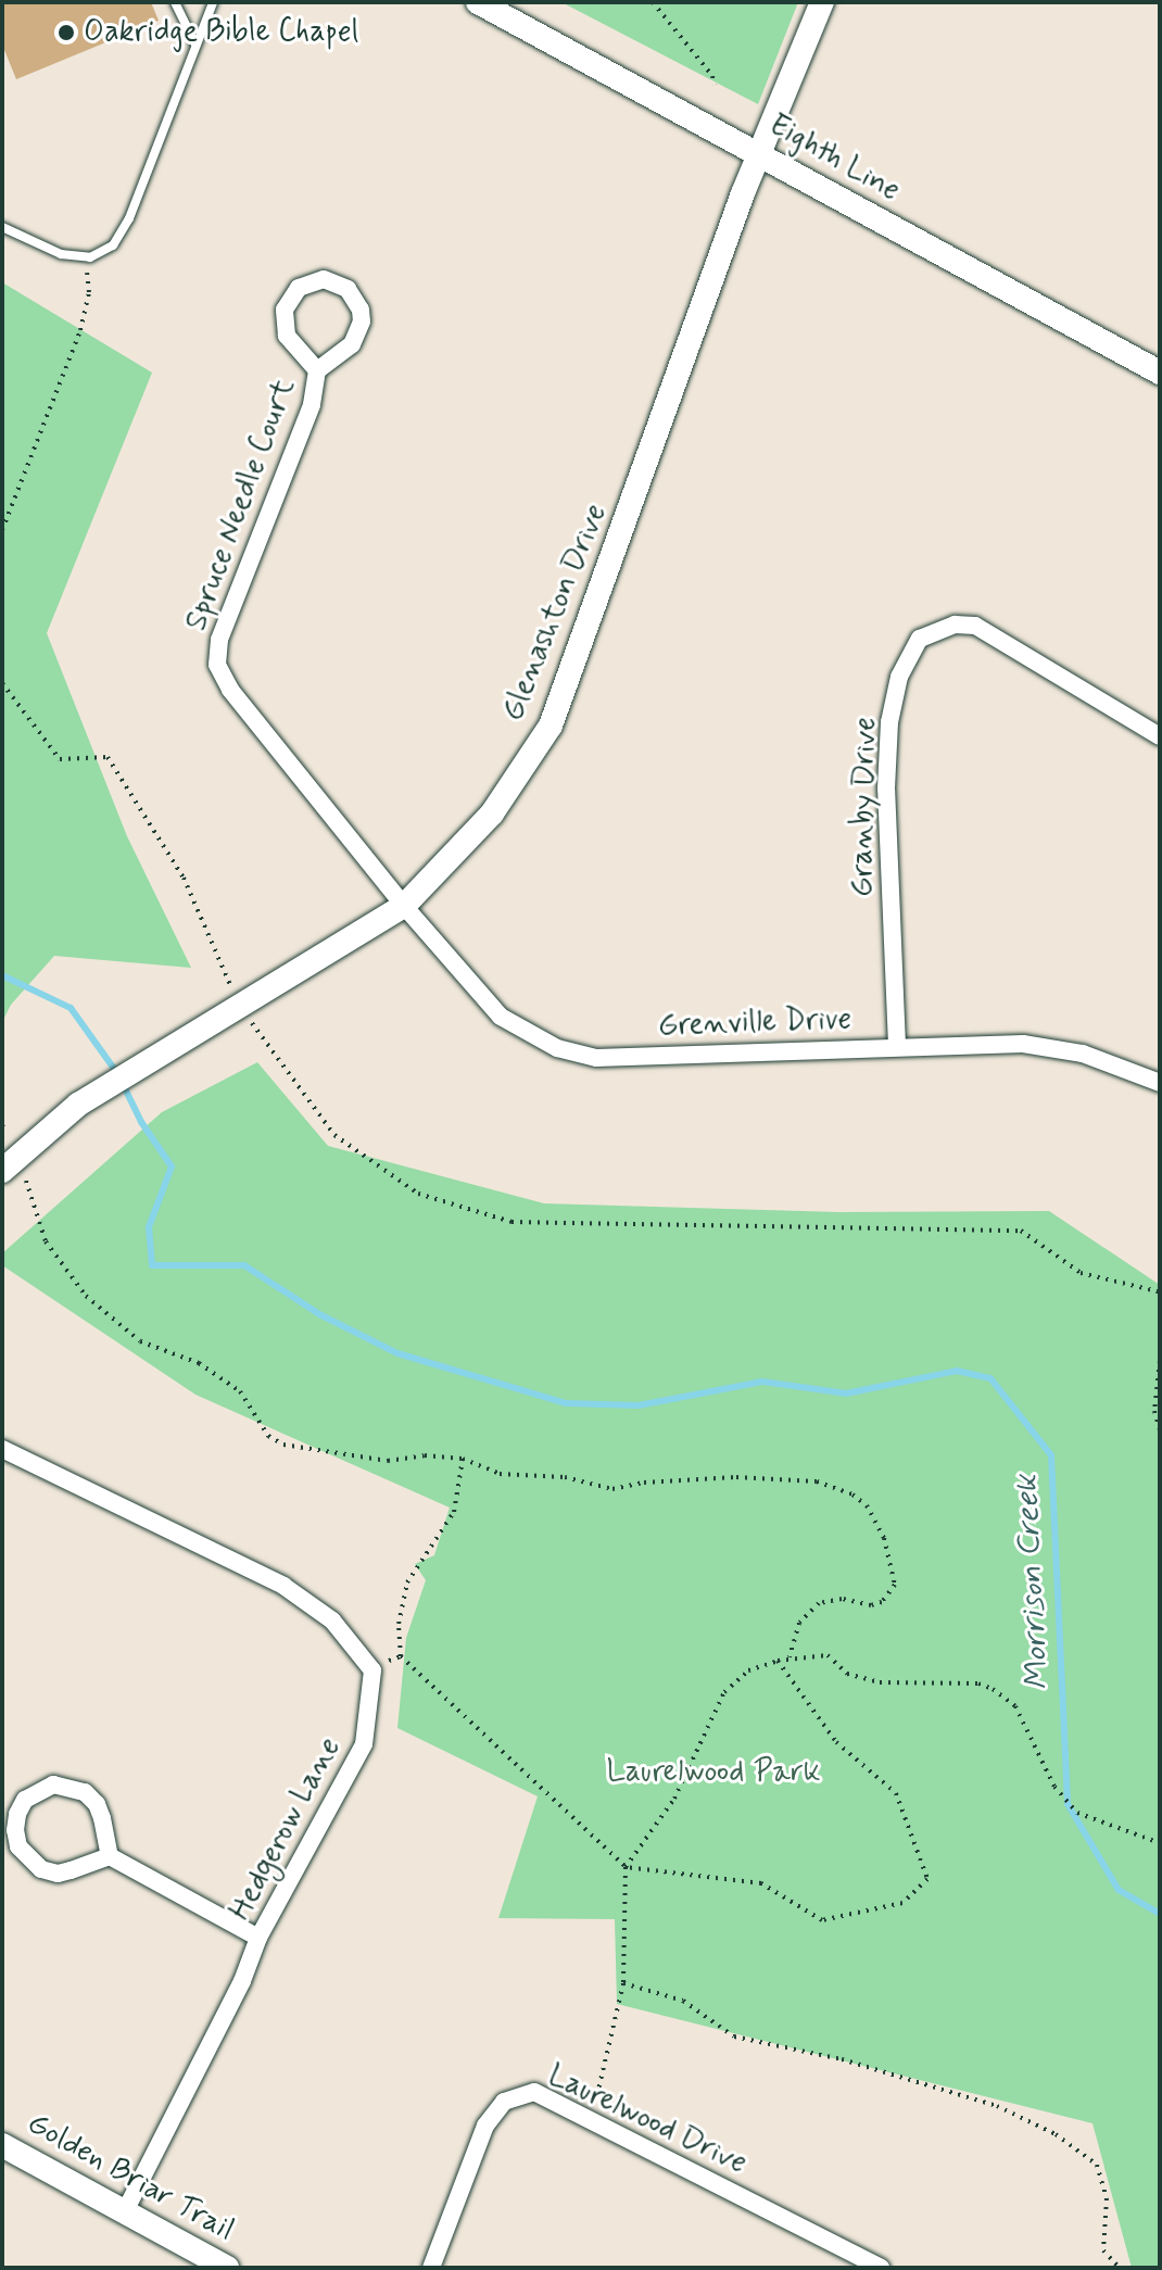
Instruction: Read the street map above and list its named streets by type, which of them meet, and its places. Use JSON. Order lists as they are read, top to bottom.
{
  "streets": {
    "street": [
      "Eighth Line",
      "Spruce Needle Court",
      "Glenashton Drive",
      "Granby Drive",
      "Grenville Drive",
      "Hedgerow Lane",
      "Laurelwood Drive",
      "Golden Briar Trail"
    ]
  },
  "crossings": [
    ["Eighth Line", "Glenashton Drive"],
    ["Spruce Needle Court", "Glenashton Drive"],
    ["Spruce Needle Court", "Grenville Drive"],
    ["Glenashton Drive", "Grenville Drive"],
    ["Granby Drive", "Grenville Drive"],
    ["Hedgerow Lane", "Golden Briar Trail"]
  ],
  "water": ["Morrison Creek"],
  "parks": ["Laurelwood Park"],
  "places": ["Oakridge Bible Chapel"]
}
